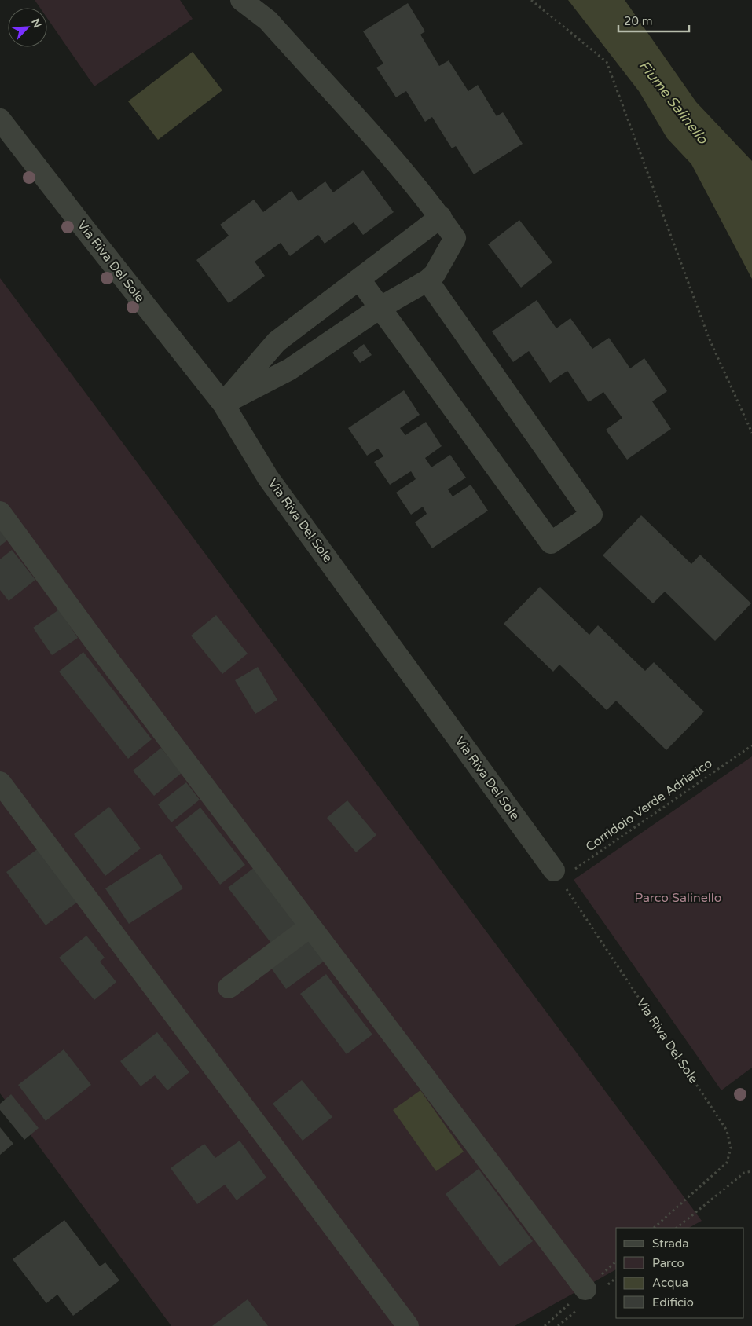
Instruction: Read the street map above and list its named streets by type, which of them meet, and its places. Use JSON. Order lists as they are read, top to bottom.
{
  "streets": {
    "street": ["Via Riva Del Sole"],
    "path": ["Corridoio Verde Adriatico"]
  },
  "crossings": [
    ["Via Riva Del Sole", "Corridoio Verde Adriatico"]
  ],
  "water": ["Fiume Salinello"],
  "parks": ["Parco Salinello"],
  "legend": [
    "Strada",
    "Parco",
    "Acqua",
    "Edificio"
  ],
  "scale_bar": "20 m",
  "north": "top right"
}
